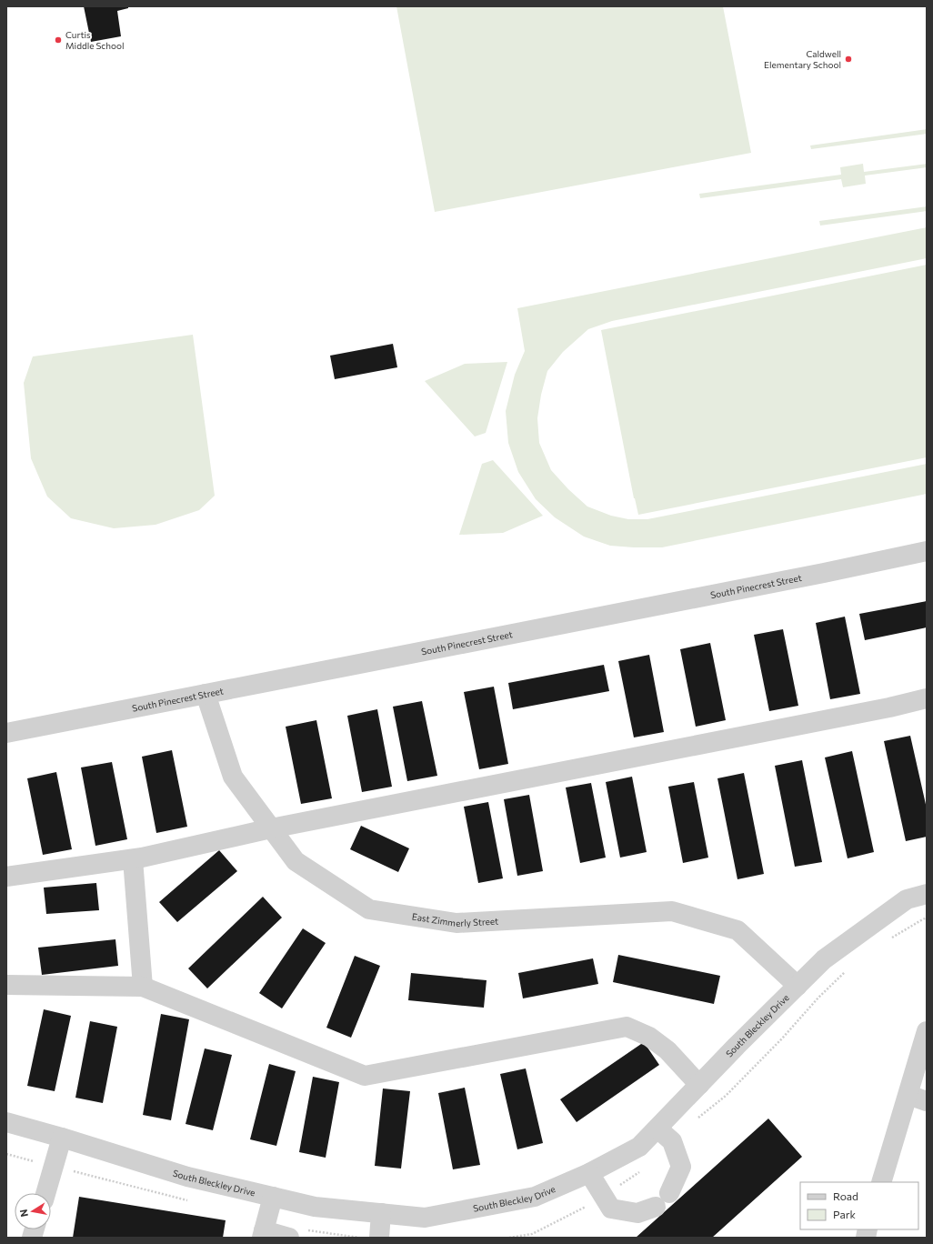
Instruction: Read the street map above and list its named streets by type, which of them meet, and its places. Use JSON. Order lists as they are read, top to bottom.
{
  "streets": {
    "street": ["South Pinecrest Street", "East Zimmerly Street", "South Bleckley Drive"]
  },
  "crossings": [
    ["South Pinecrest Street", "East Zimmerly Street"],
    ["East Zimmerly Street", "South Bleckley Drive"]
  ],
  "places": ["Curtis Middle School", "Caldwell Elementary School"],
  "legend": ["Road", "Park"],
  "north": "left"
}
